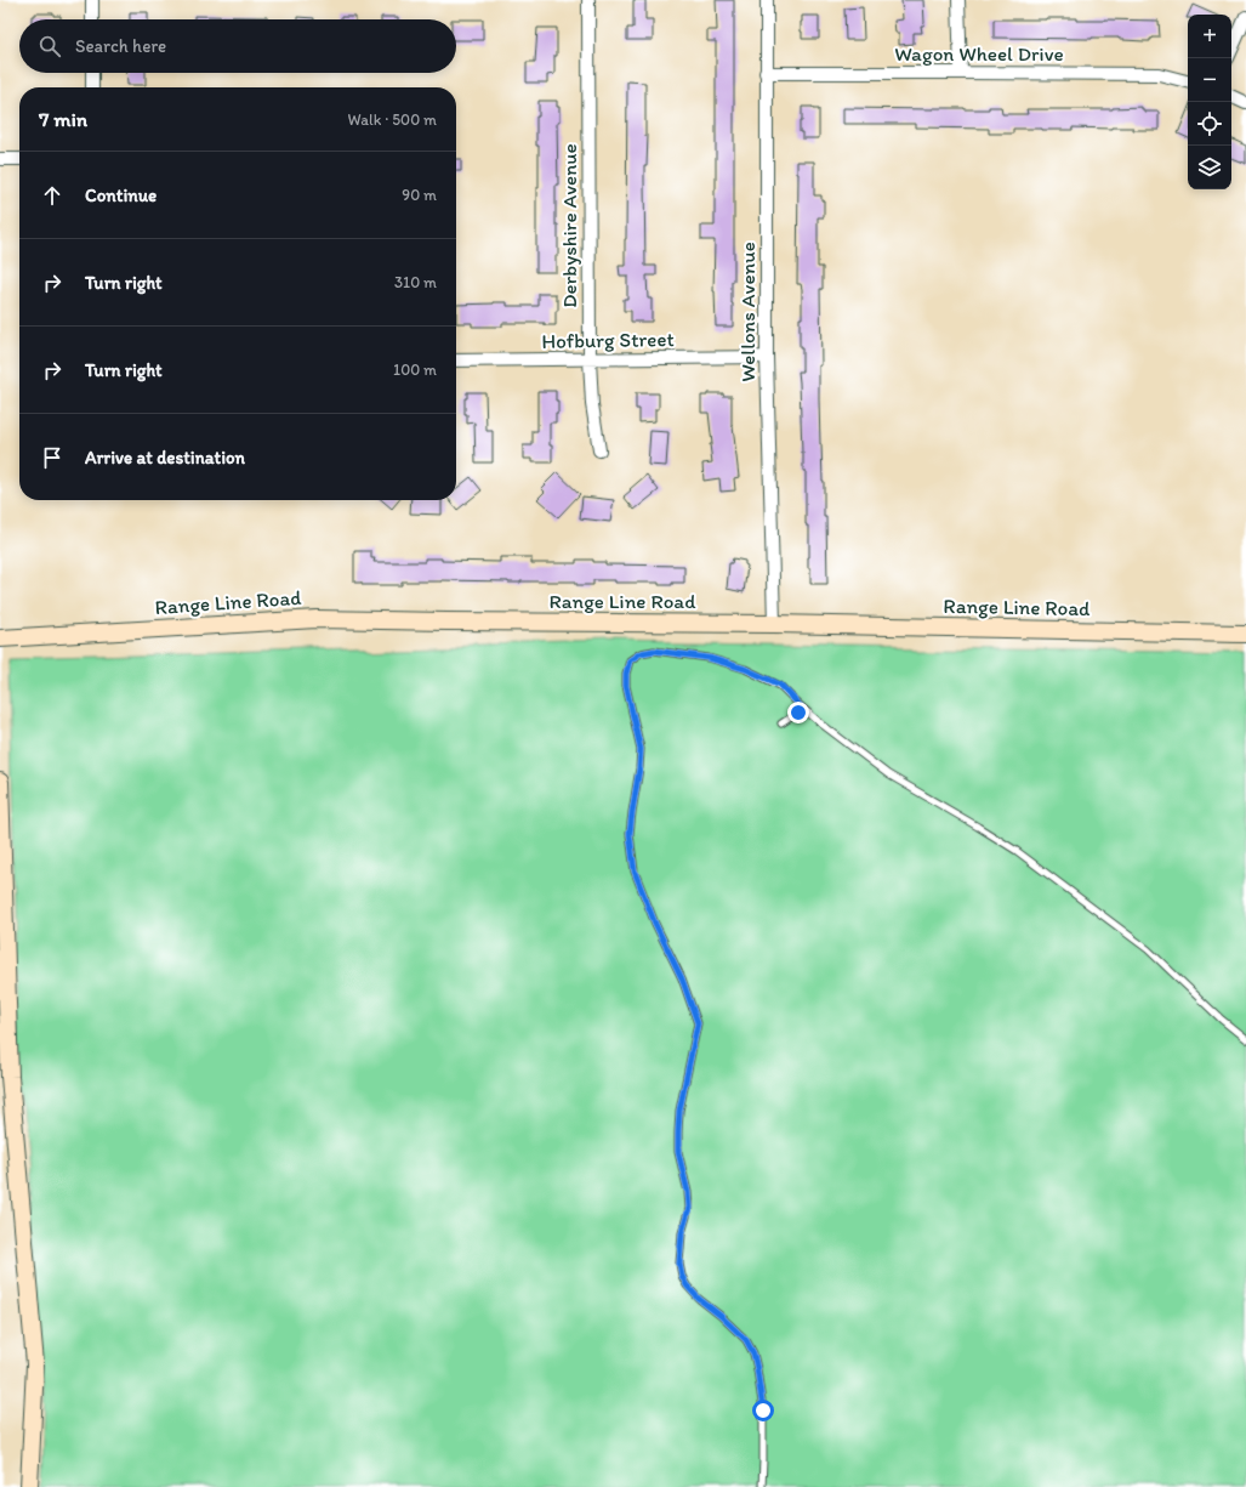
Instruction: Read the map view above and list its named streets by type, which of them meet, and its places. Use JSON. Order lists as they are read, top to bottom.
{
  "streets": {
    "street": [
      "Wagon Wheel Drive",
      "Derbyshire Avenue",
      "Wellons Avenue",
      "Hofburg Street",
      "Range Line Road"
    ]
  },
  "crossings": [
    ["Wagon Wheel Drive", "Wellons Avenue"],
    ["Derbyshire Avenue", "Hofburg Street"],
    ["Wellons Avenue", "Hofburg Street"],
    ["Wellons Avenue", "Range Line Road"]
  ],
  "page": {
    "map_buttons": ["+", "−"],
    "search": "Search here",
    "heading": ["7 min", "Walk · 500 m"],
    "list": [
      ["Continue", "90 m"],
      ["Turn right", "310 m"],
      ["Turn right", "100 m"],
      "Arrive at destination"
    ]
  }
}
